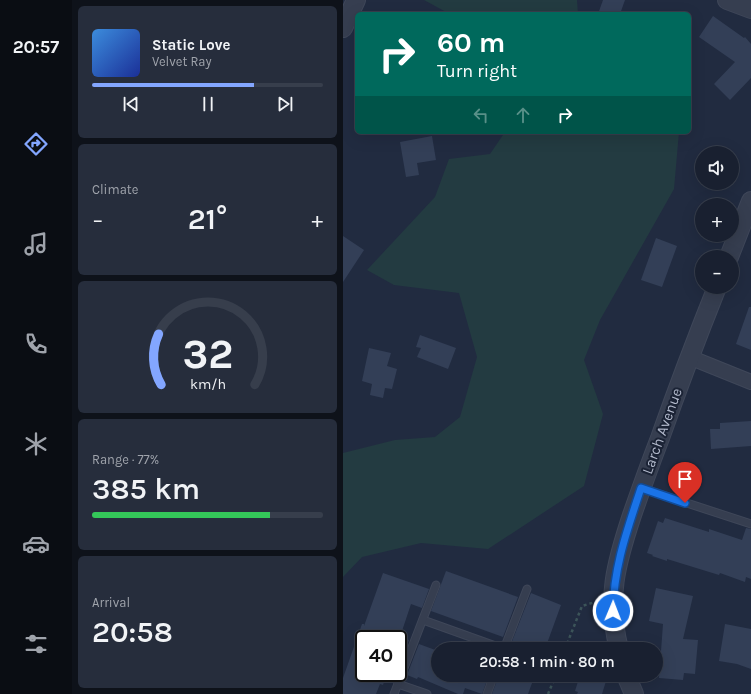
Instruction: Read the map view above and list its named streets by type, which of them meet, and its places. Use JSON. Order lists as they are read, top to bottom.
{
  "streets": {
    "street": ["Larch Avenue"]
  },
  "page": {
    "tabs": "20:57",
    "turn": ["60 m", "Turn right"],
    "song": ["Static Love", "Velvet Ray"],
    "tile": [
      "Climate",
      ["Range · 77%", "385 km"],
      ["Arrival", "20:58"]
    ],
    "map_buttons": ["+", "−"],
    "heat": ["−", "21°", "+"],
    "limit": "40",
    "trip": "20:58 · 1 min · 80 m",
    "gauge": ["32", "km/h"]
  }
}
